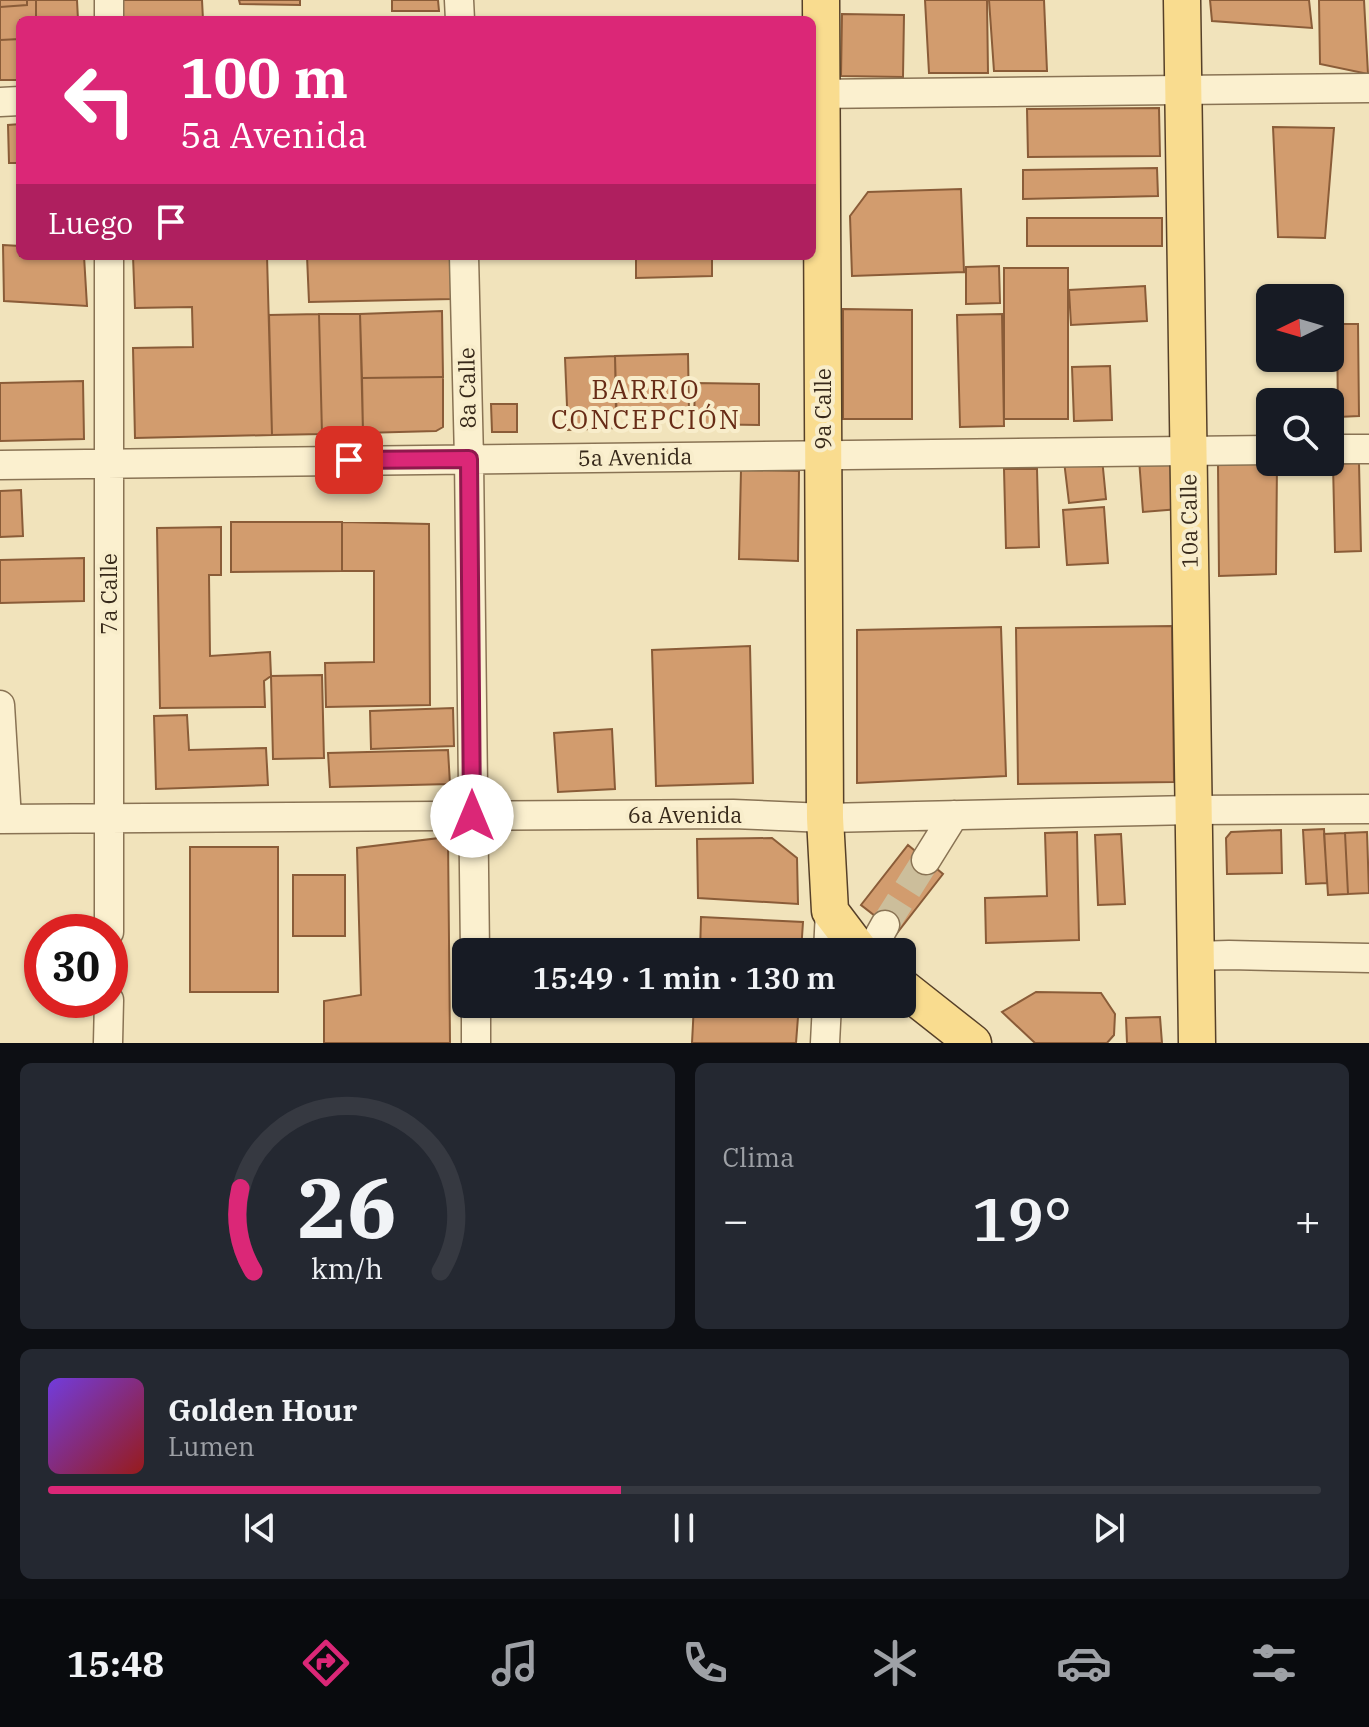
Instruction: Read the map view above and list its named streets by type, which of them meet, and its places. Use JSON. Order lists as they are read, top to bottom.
{
  "streets": {
    "main road": ["9a Calle", "10a Calle"],
    "street": [
      "8a Calle",
      "5a Avenida",
      "7a Calle",
      "6a Avenida"
    ]
  },
  "crossings": [
    ["8a Calle", "5a Avenida"],
    ["8a Calle", "6a Avenida"],
    ["9a Calle", "5a Avenida"],
    ["9a Calle", "6a Avenida"],
    ["5a Avenida", "10a Calle"],
    ["5a Avenida", "7a Calle"],
    ["10a Calle", "6a Avenida"],
    ["7a Calle", "6a Avenida"]
  ],
  "districts": ["BARRIO CONCEPCIÓN"],
  "north": "left",
  "page": {
    "turn": ["100 m", "5a Avenida"],
    "then": "Luego",
    "limit": "30",
    "trip": "15:49 · 1 min · 130 m",
    "tile": "Clima",
    "heat": ["−", "19°", "+"],
    "song": ["Golden Hour", "Lumen"],
    "tabs": "15:48",
    "gauge": ["26", "km/h"]
  }
}
